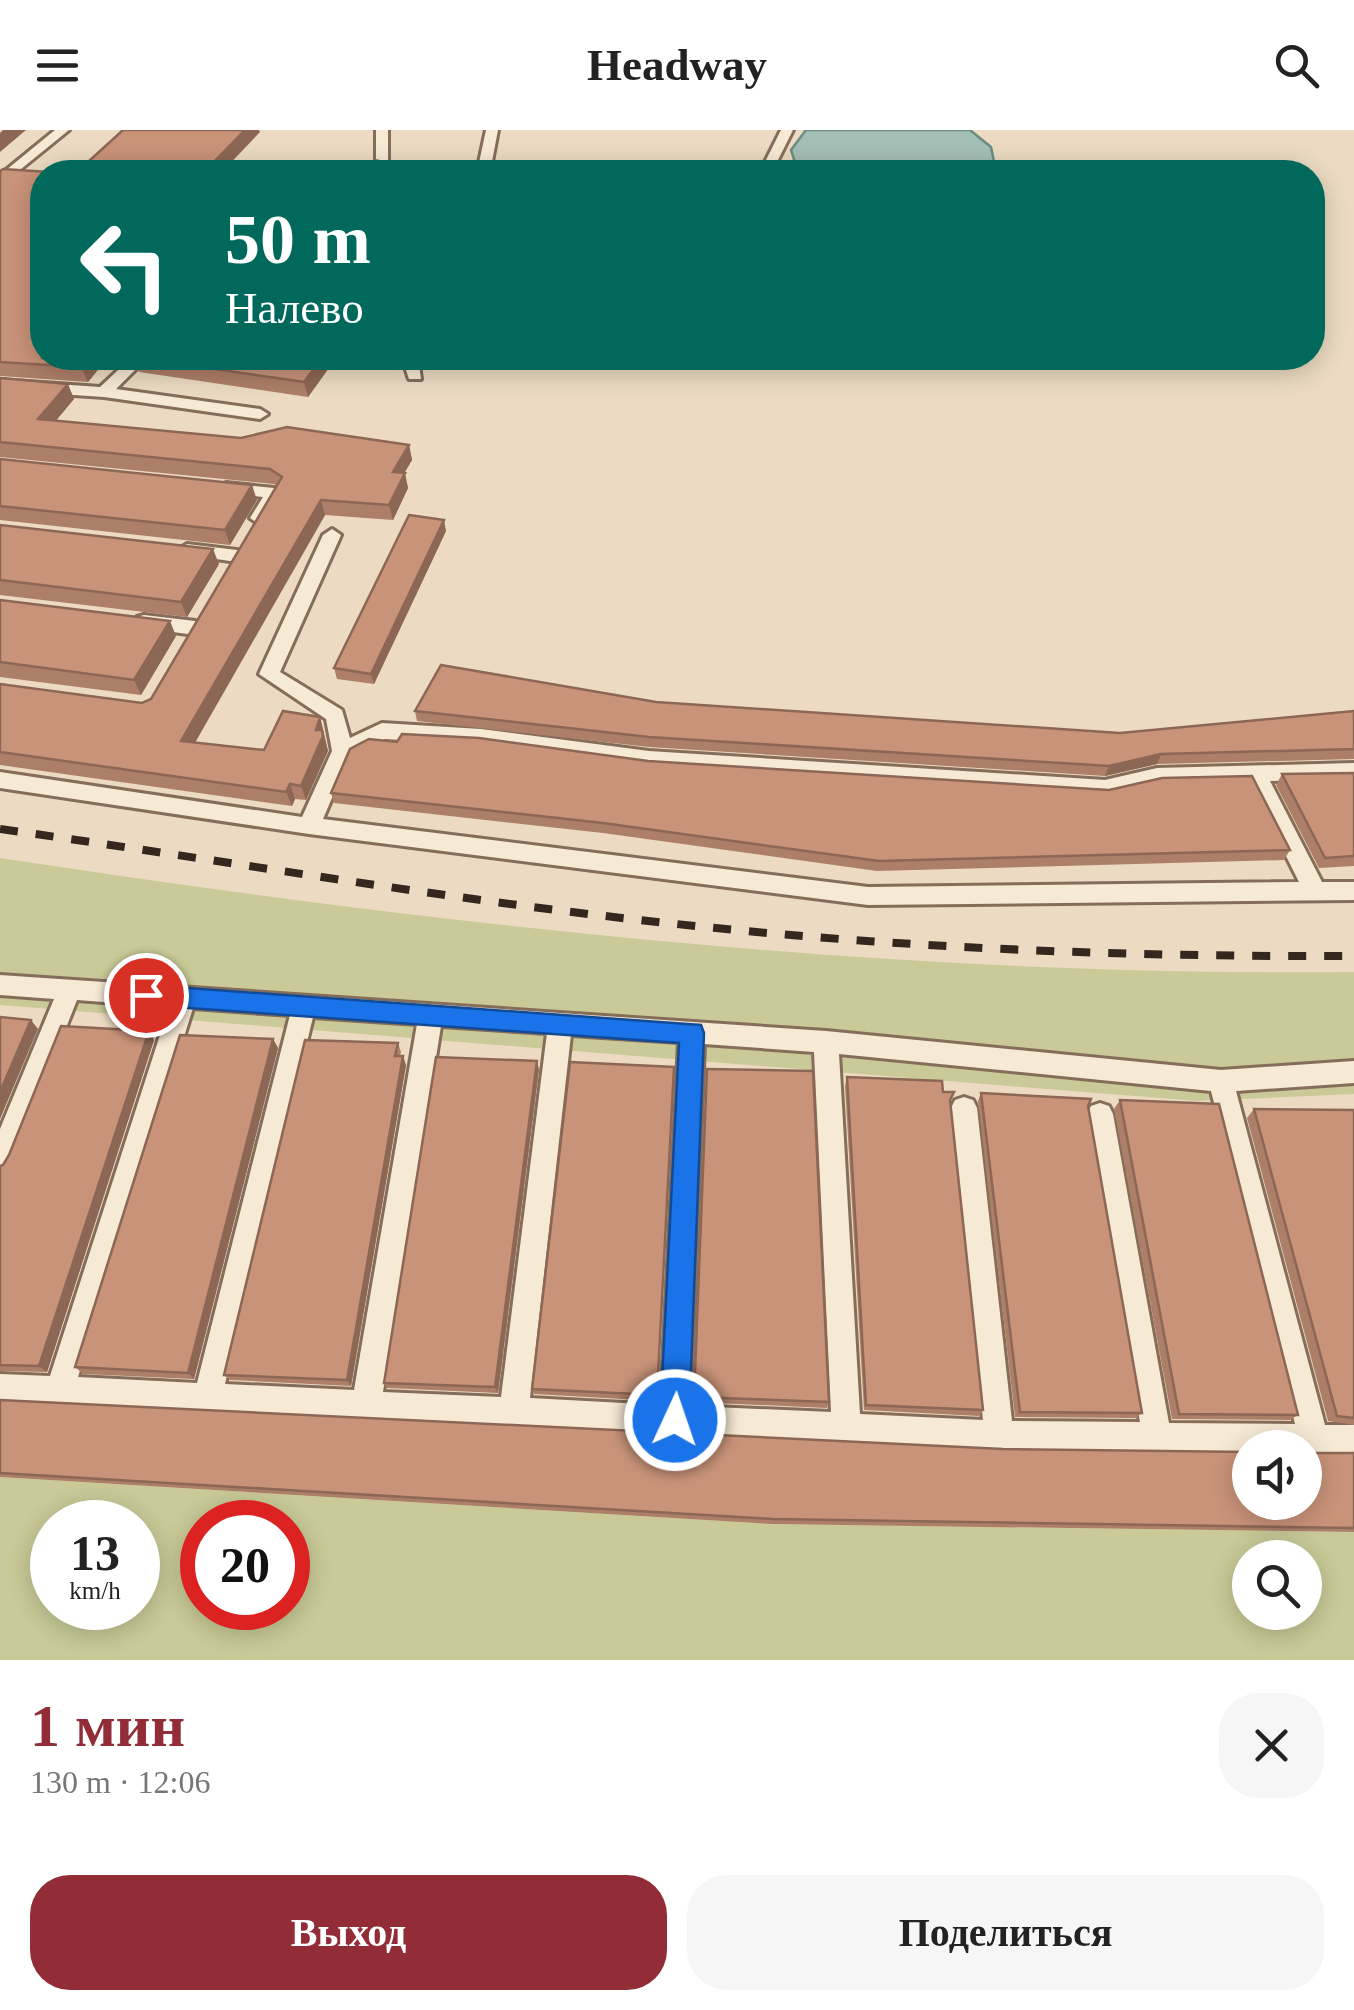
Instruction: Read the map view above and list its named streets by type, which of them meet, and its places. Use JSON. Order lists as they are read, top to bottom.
{
  "page": {
    "header": "Headway",
    "turn": ["50 m", "Налево"],
    "speed": "13 km/h",
    "limit": "20",
    "heading": ["1 мин", "130 m · 12:06"],
    "buttons": ["Выход", "Поделиться"]
  }
}
